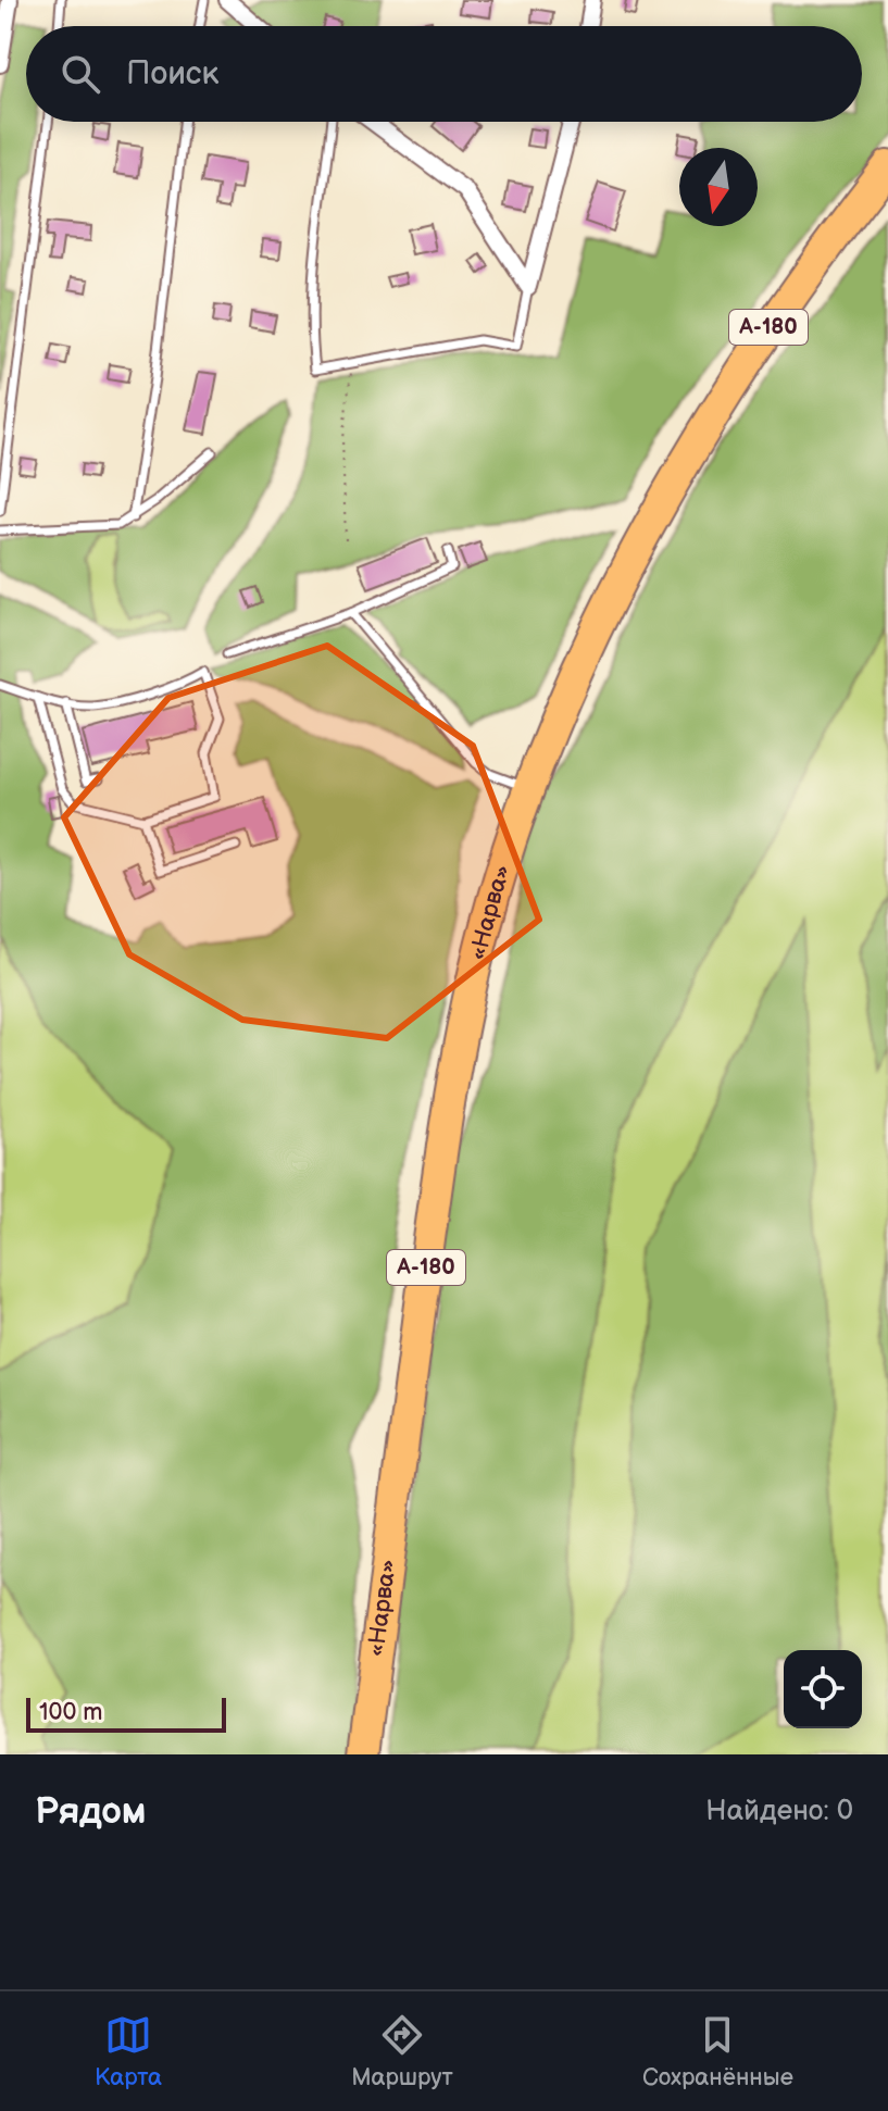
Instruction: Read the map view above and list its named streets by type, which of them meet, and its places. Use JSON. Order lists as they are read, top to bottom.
{
  "streets": {
    "highway": ["А-180", "«Нарва»"]
  },
  "scale_bar": "100 m",
  "north": "bottom",
  "page": {
    "search": "Поиск",
    "scale": "100 m",
    "heading": ["Рядом", "Найдено: 0"],
    "nav": ["Карта", "Маршрут", "Сохранённые"]
  }
}
